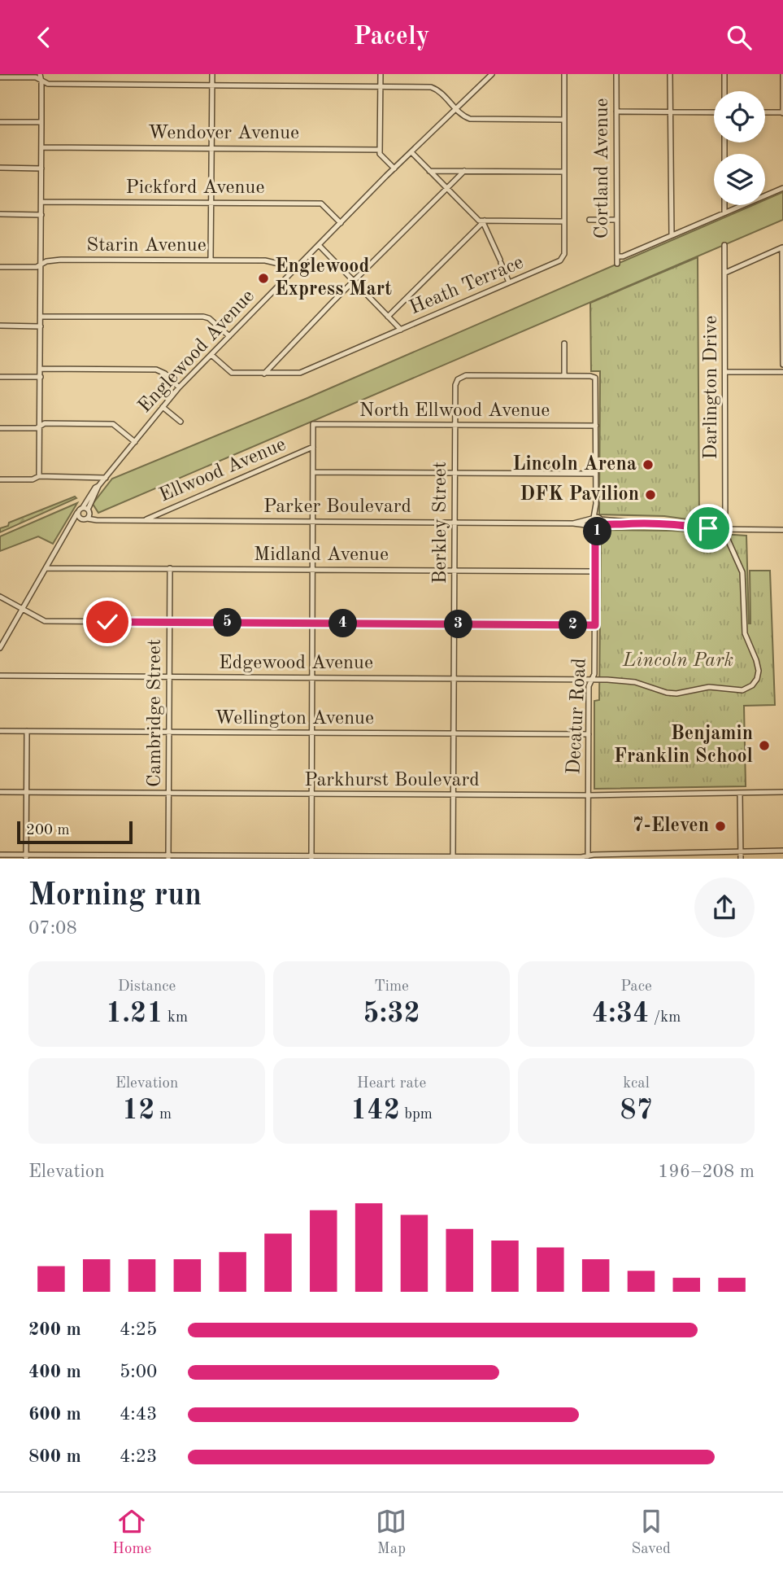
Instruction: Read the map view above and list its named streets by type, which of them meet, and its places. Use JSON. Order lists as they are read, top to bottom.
{
  "streets": {
    "street": [
      "Wendover Avenue",
      "Cortland Avenue",
      "Pickford Avenue",
      "Starin Avenue",
      "Heath Terrace",
      "Englewood Avenue",
      "Darlington Drive",
      "North Ellwood Avenue",
      "Ellwood Avenue",
      "Parker Boulevard",
      "Berkley Street",
      "Midland Avenue",
      "Edgewood Avenue",
      "Cambridge Street",
      "Decatur Road",
      "Wellington Avenue",
      "Parkhurst Boulevard"
    ]
  },
  "crossings": [
    ["Pickford Avenue", "Englewood Avenue"],
    ["Starin Avenue", "Englewood Avenue"],
    ["Heath Terrace", "Englewood Avenue"],
    ["Englewood Avenue", "Parker Boulevard"],
    ["Englewood Avenue", "Midland Avenue"],
    ["Darlington Drive", "Parker Boulevard"],
    ["Darlington Drive", "Edgewood Avenue"],
    ["North Ellwood Avenue", "Ellwood Avenue"],
    ["North Ellwood Avenue", "Berkley Street"],
    ["Ellwood Avenue", "Parker Boulevard"],
    ["Parker Boulevard", "Berkley Street"],
    ["Parker Boulevard", "Edgewood Avenue"],
    ["Parker Boulevard", "Decatur Road"],
    ["Berkley Street", "Midland Avenue"],
    ["Berkley Street", "Edgewood Avenue"],
    ["Berkley Street", "Wellington Avenue"],
    ["Berkley Street", "Parkhurst Boulevard"],
    ["Midland Avenue", "Cambridge Street"],
    ["Midland Avenue", "Decatur Road"],
    ["Edgewood Avenue", "Cambridge Street"],
    ["Edgewood Avenue", "Decatur Road"],
    ["Cambridge Street", "Wellington Avenue"],
    ["Cambridge Street", "Parkhurst Boulevard"],
    ["Decatur Road", "Wellington Avenue"],
    ["Decatur Road", "Parkhurst Boulevard"]
  ],
  "parks": ["Lincoln Park"],
  "places": [
    "Englewood Express Mart",
    "Lincoln Arena",
    "DFK Pavilion",
    "Benjamin Franklin School",
    "7-Eleven"
  ],
  "scale_bar": "200 m",
  "page": {
    "header": "Pacely",
    "pins": [
      "1",
      "5",
      "4",
      "3",
      "2"
    ],
    "scale": "200 m",
    "heading": ["Morning run", "07:08"],
    "stats": [
      ["Distance", "1.21 km"],
      ["Time", "5:32"],
      ["Pace", "4:34 /km"],
      ["Elevation", "12 m"],
      ["Heart rate", "142 bpm"],
      ["kcal", "87"]
    ],
    "chart": ["Elevation", "196–208 m"],
    "list": [
      {
        "name": "200 m",
        "note": "4:25"
      },
      {
        "name": "400 m",
        "note": "5:00"
      },
      {
        "name": "600 m",
        "note": "4:43"
      },
      {
        "name": "800 m",
        "note": "4:23"
      }
    ],
    "tabs": ["Home", "Map", "Saved"]
  }
}
